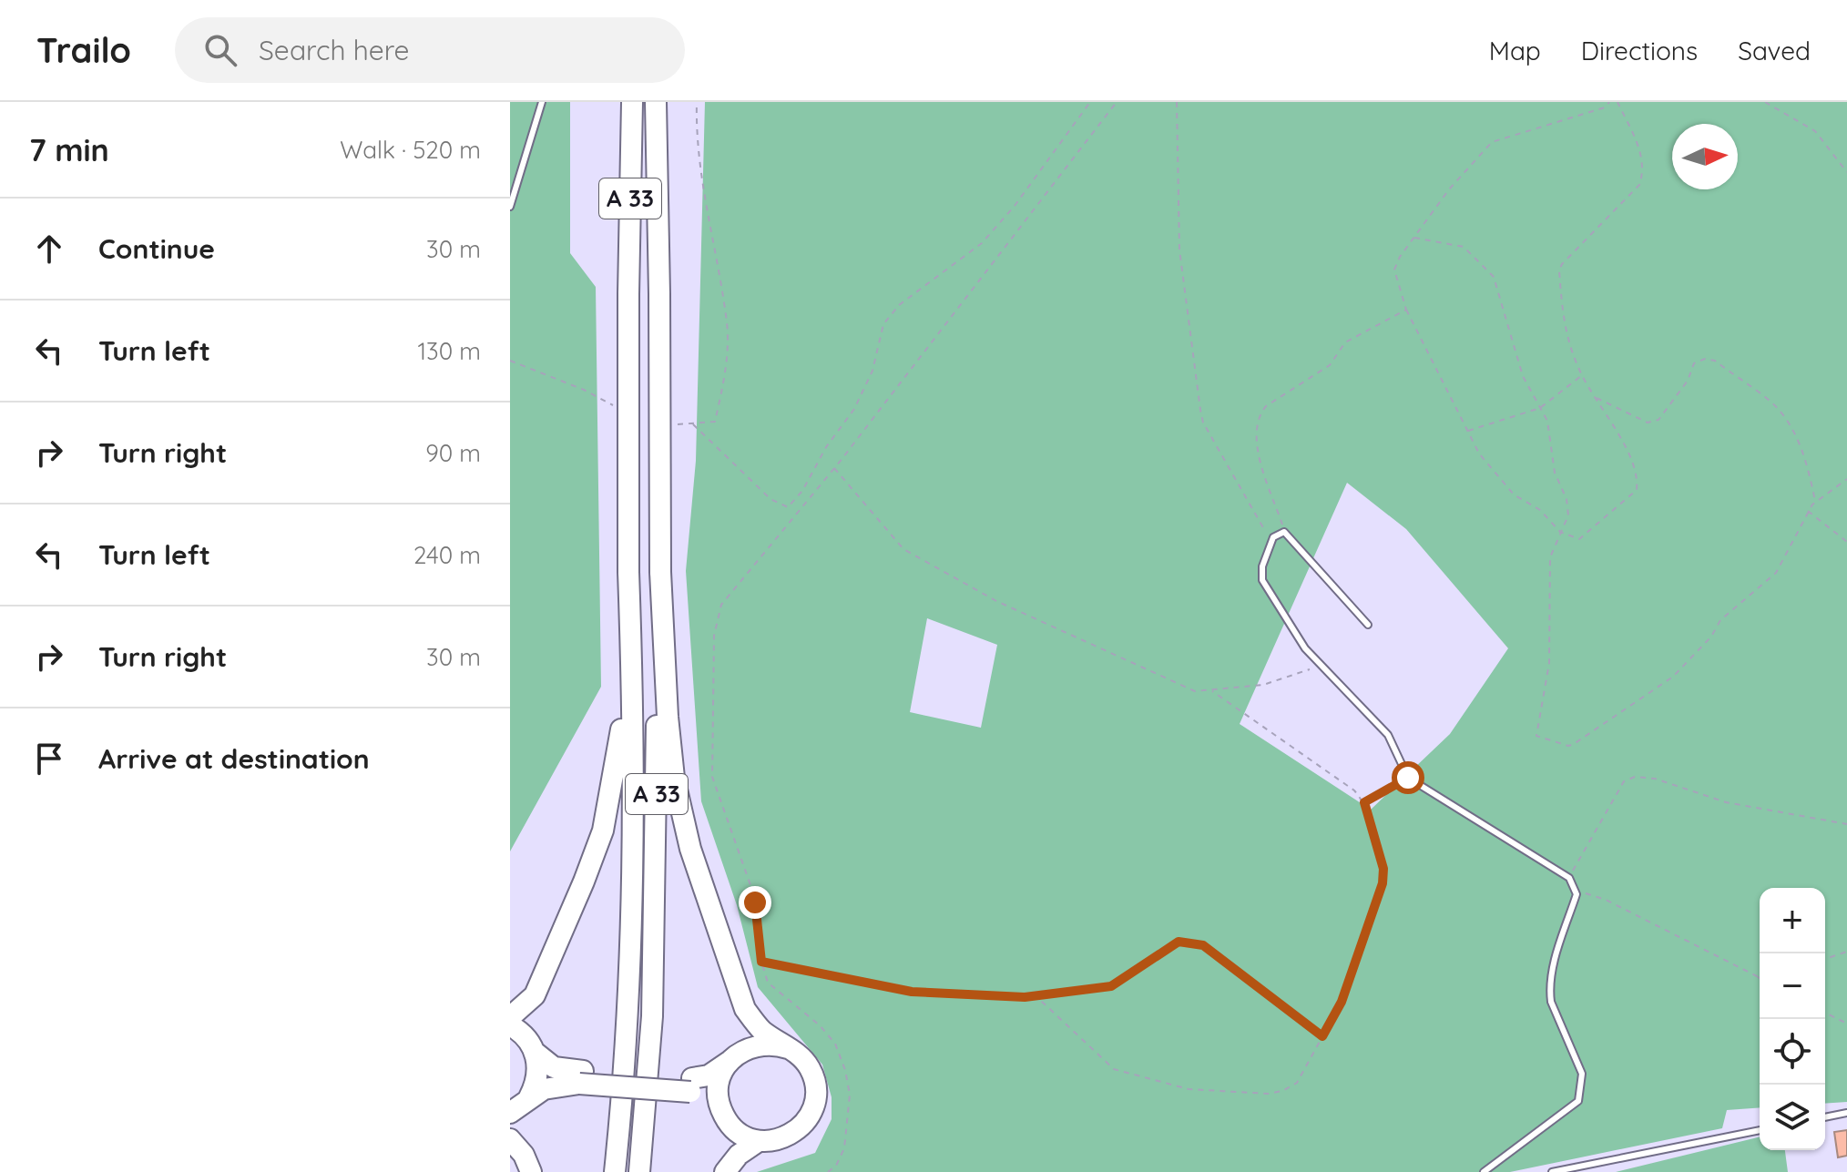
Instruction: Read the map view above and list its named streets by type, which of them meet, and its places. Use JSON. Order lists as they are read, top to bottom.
{
  "streets": {
    "highway": ["A 33"]
  },
  "north": "right",
  "page": {
    "header": "Trailo",
    "search": "Search here",
    "nav": ["Map", "Directions", "Saved"],
    "heading": ["7 min", "Walk · 520 m"],
    "list": [
      ["Continue", "30 m"],
      ["Turn left", "130 m"],
      ["Turn right", "90 m"],
      ["Turn left", "240 m"],
      ["Turn right", "30 m"],
      "Arrive at destination"
    ],
    "map_buttons": ["+", "−"]
  }
}
